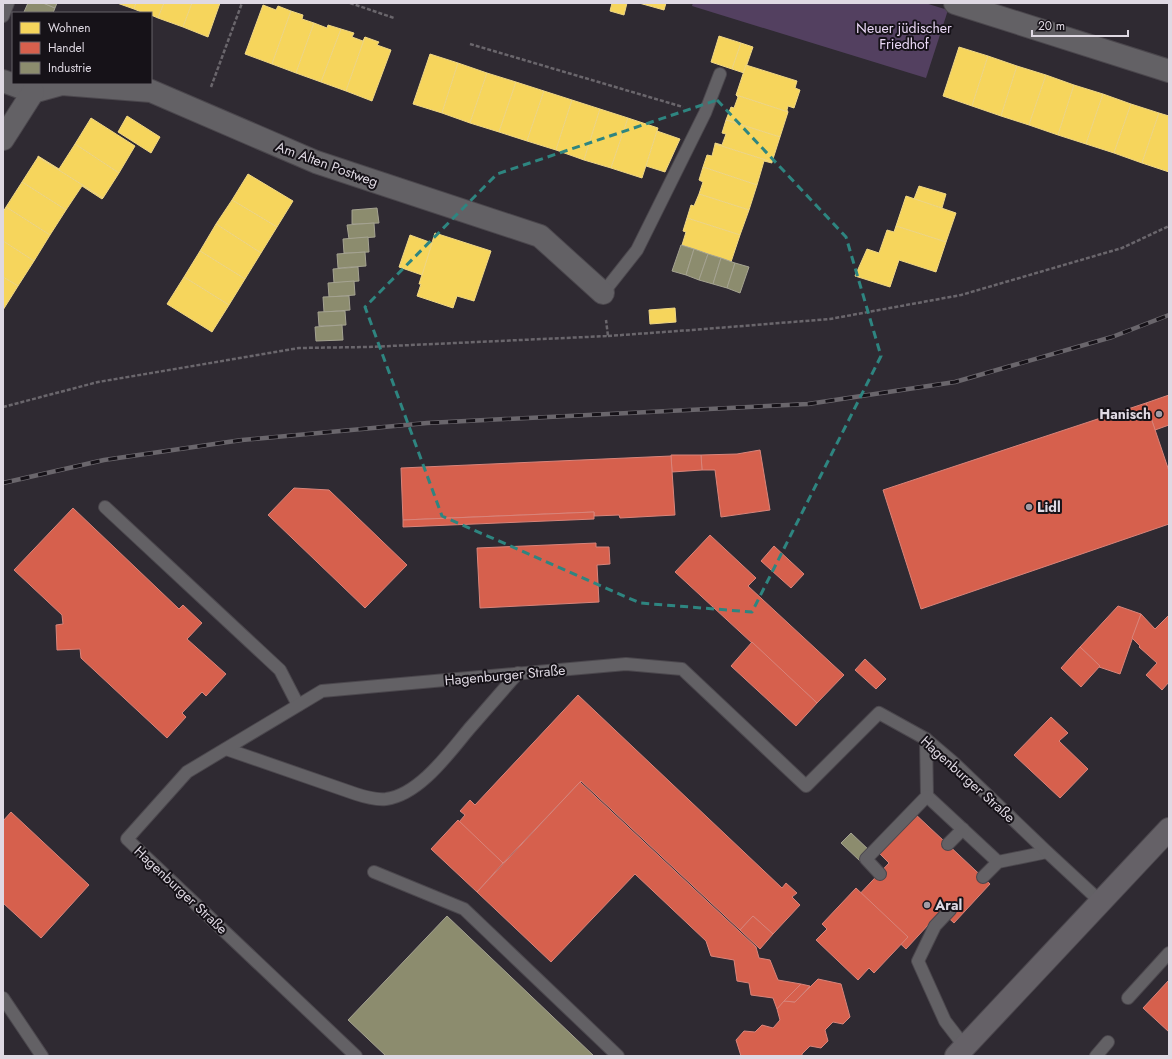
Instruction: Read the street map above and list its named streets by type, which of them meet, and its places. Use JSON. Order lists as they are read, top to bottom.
{
  "streets": {
    "street": ["Am Alten Postweg"],
    "lane": ["Hagenburger Straße"]
  },
  "parks": ["Neuer jüdischer Friedhof"],
  "places": ["Hanisch", "Lidl", "Aral"],
  "legend": ["Wohnen", "Handel", "Industrie"],
  "scale_bar": "20 m"
}
